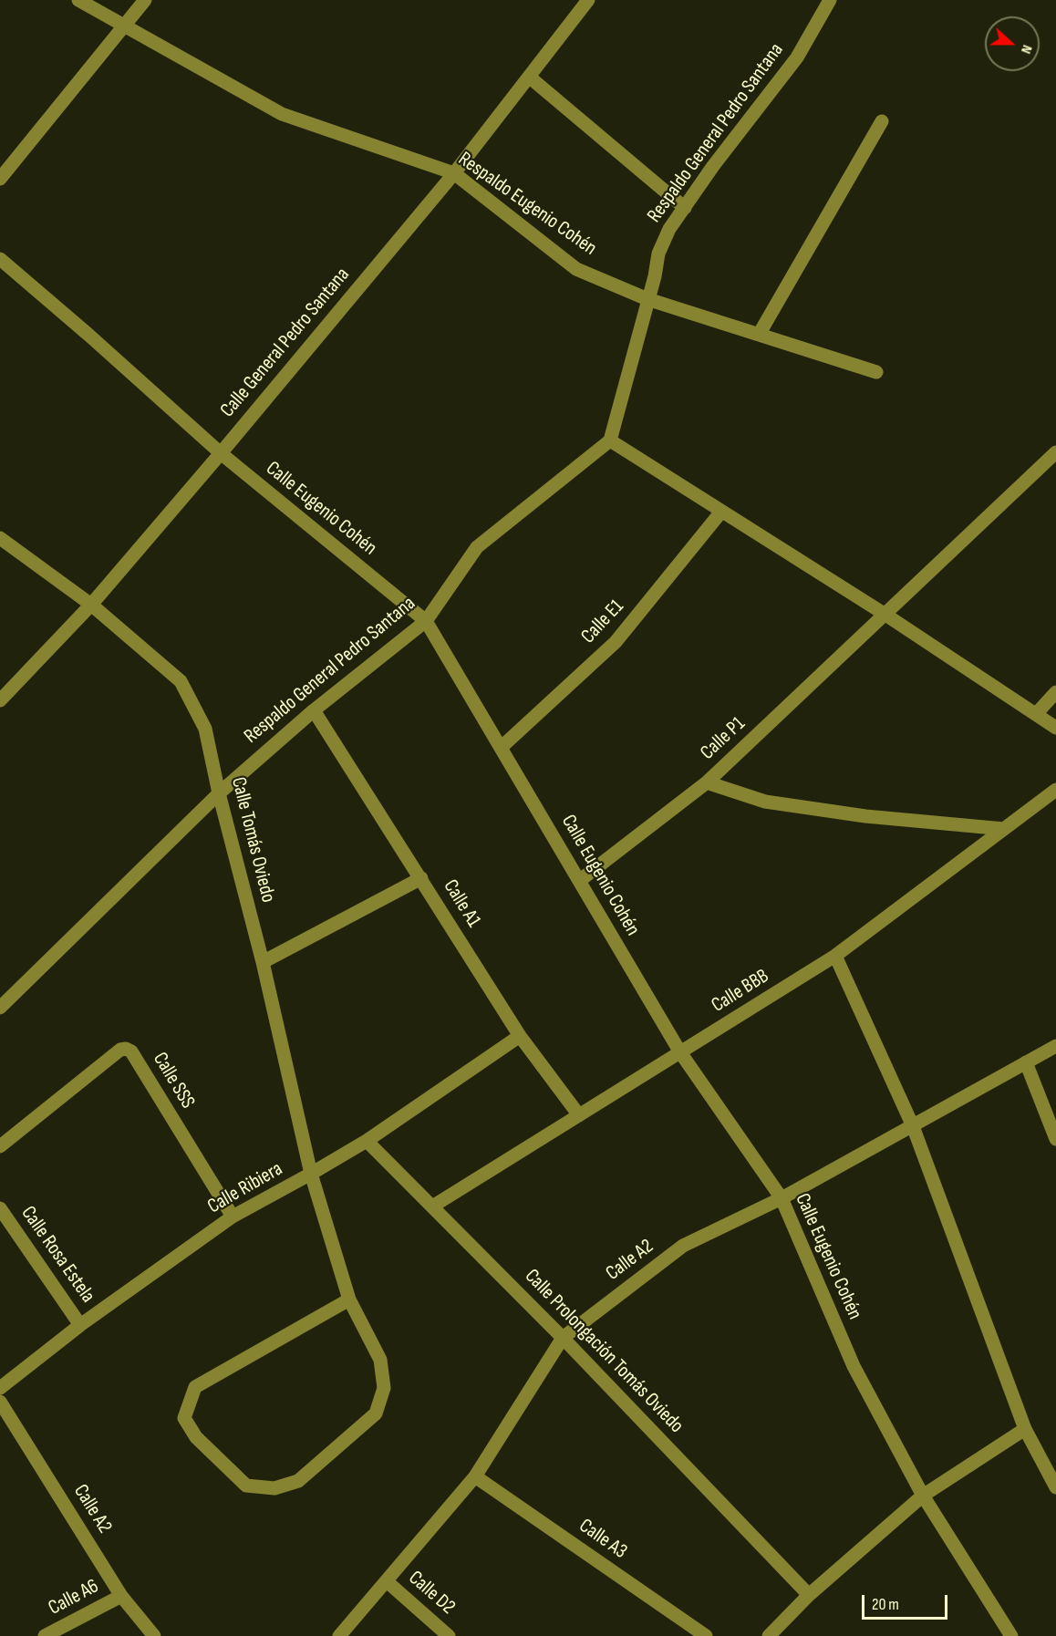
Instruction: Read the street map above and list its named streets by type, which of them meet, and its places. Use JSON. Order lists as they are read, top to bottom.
{
  "streets": {
    "street": [
      "Respaldo General Pedro Santana",
      "Respaldo Eugenio Cohén",
      "Calle General Pedro Santana",
      "Calle Eugenio Cohén",
      "Calle E1",
      "Calle P1",
      "Calle Tomás Oviedo",
      "Calle A1",
      "Calle BBB",
      "Calle SSS",
      "Calle Ribiera",
      "Calle Rosa Estela",
      "Calle A2",
      "Calle Prolongación Tomás Oviedo",
      "Calle A3",
      "Calle D2",
      "Calle A6"
    ]
  },
  "crossings": [
    ["Respaldo General Pedro Santana", "Respaldo Eugenio Cohén"],
    ["Respaldo General Pedro Santana", "Calle Eugenio Cohén"],
    ["Respaldo General Pedro Santana", "Calle Tomás Oviedo"],
    ["Respaldo General Pedro Santana", "Calle A1"],
    ["Respaldo Eugenio Cohén", "Calle General Pedro Santana"],
    ["Calle General Pedro Santana", "Calle Eugenio Cohén"],
    ["Calle General Pedro Santana", "Calle Tomás Oviedo"],
    ["Calle Eugenio Cohén", "Calle E1"],
    ["Calle Eugenio Cohén", "Calle P1"],
    ["Calle Eugenio Cohén", "Calle BBB"],
    ["Calle Eugenio Cohén", "Calle A2"],
    ["Calle Tomás Oviedo", "Calle Ribiera"],
    ["Calle A1", "Calle BBB"],
    ["Calle A1", "Calle Ribiera"],
    ["Calle BBB", "Calle Prolongación Tomás Oviedo"],
    ["Calle SSS", "Calle Ribiera"],
    ["Calle Ribiera", "Calle Rosa Estela"],
    ["Calle Ribiera", "Calle Prolongación Tomás Oviedo"],
    ["Calle A2", "Calle Prolongación Tomás Oviedo"],
    ["Calle A2", "Calle A3"],
    ["Calle A2", "Calle D2"],
    ["Calle A2", "Calle A6"]
  ],
  "scale_bar": "20 m",
  "north": "right"
}
